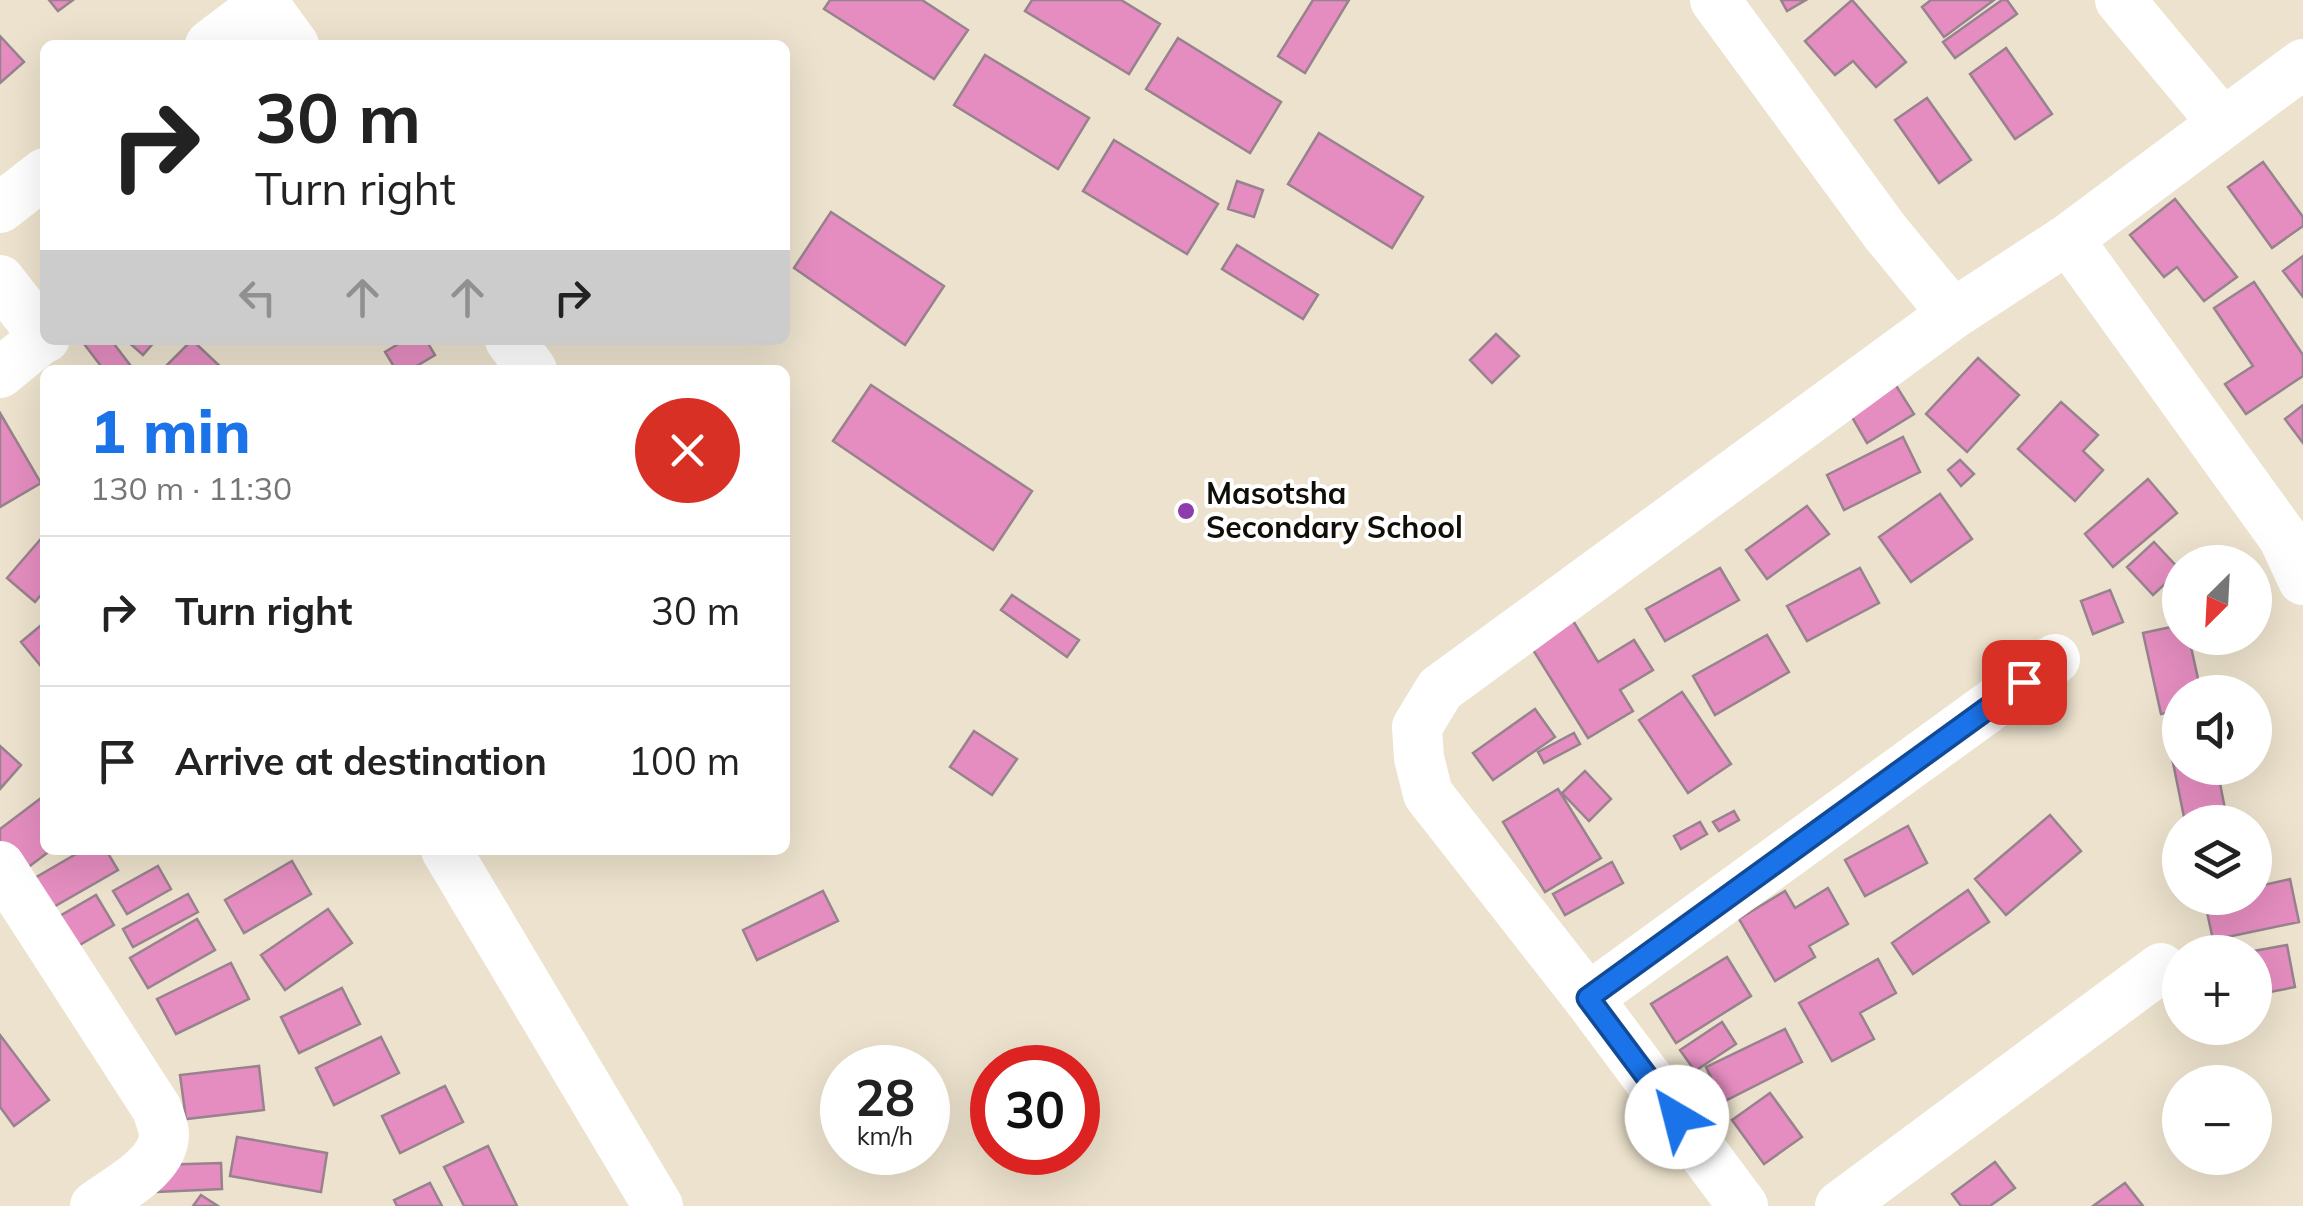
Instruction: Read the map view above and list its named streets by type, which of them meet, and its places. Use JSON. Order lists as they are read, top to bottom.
{
  "places": ["Masotsha Secondary School"],
  "north": "bottom left",
  "page": {
    "turn": ["30 m", "Turn right"],
    "heading": ["1 min", "130 m · 11:30"],
    "list": [
      {
        "name": "Turn right",
        "value": "30 m"
      },
      {
        "name": "Arrive at destination",
        "value": "100 m"
      }
    ],
    "map_buttons": ["+", "−"],
    "speed": "28 km/h",
    "limit": "30"
  }
}
